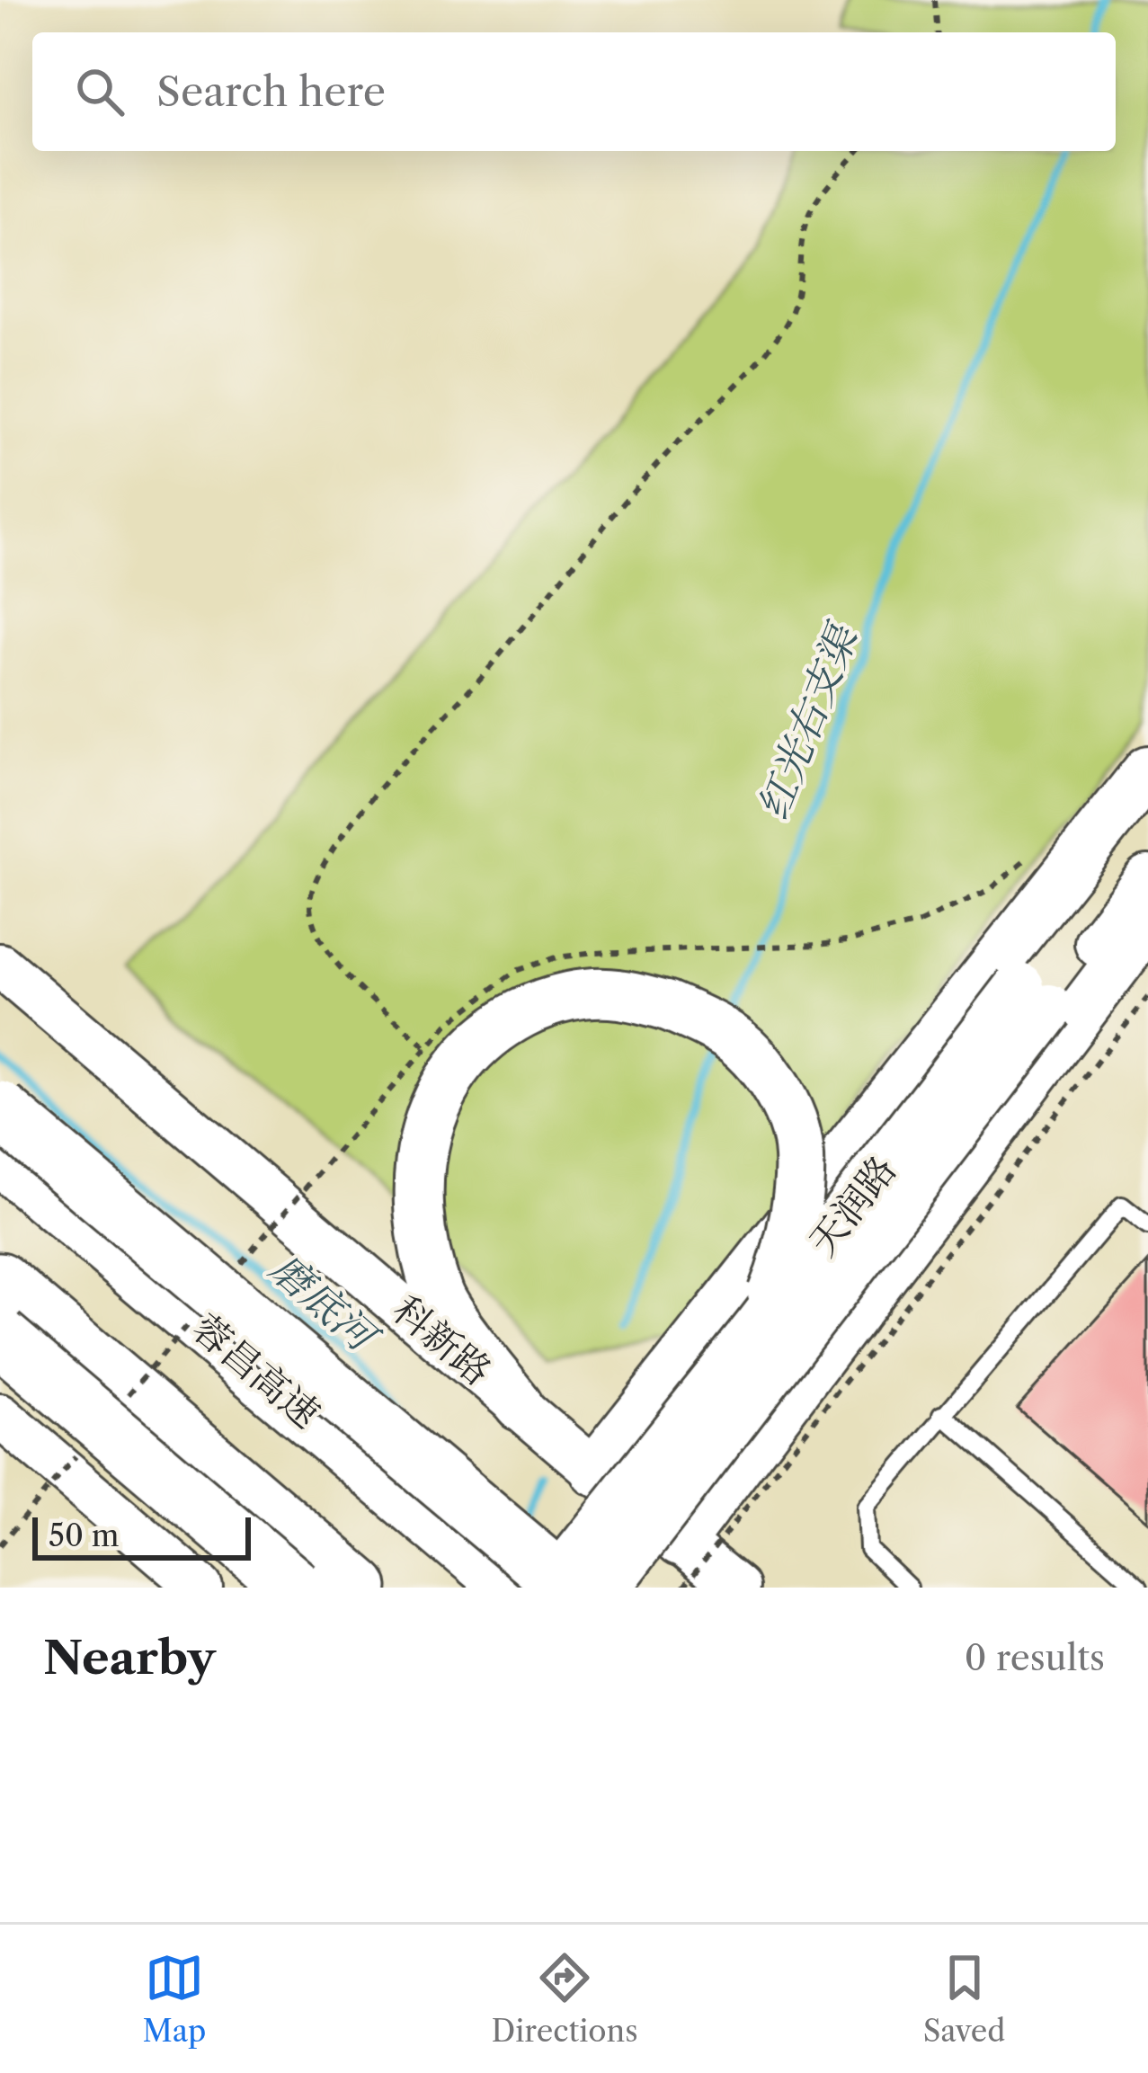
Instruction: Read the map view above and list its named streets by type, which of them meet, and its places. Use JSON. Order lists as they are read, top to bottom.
{
  "streets": {
    "highway": ["蓉昌高速"],
    "main road": ["天润路", "科新路"]
  },
  "water": ["红光右支渠", "磨底河"],
  "scale_bar": "50 m",
  "page": {
    "search": "Search here",
    "scale": "50 m",
    "heading": ["Nearby", "0 results"],
    "nav": ["Map", "Directions", "Saved"]
  }
}
